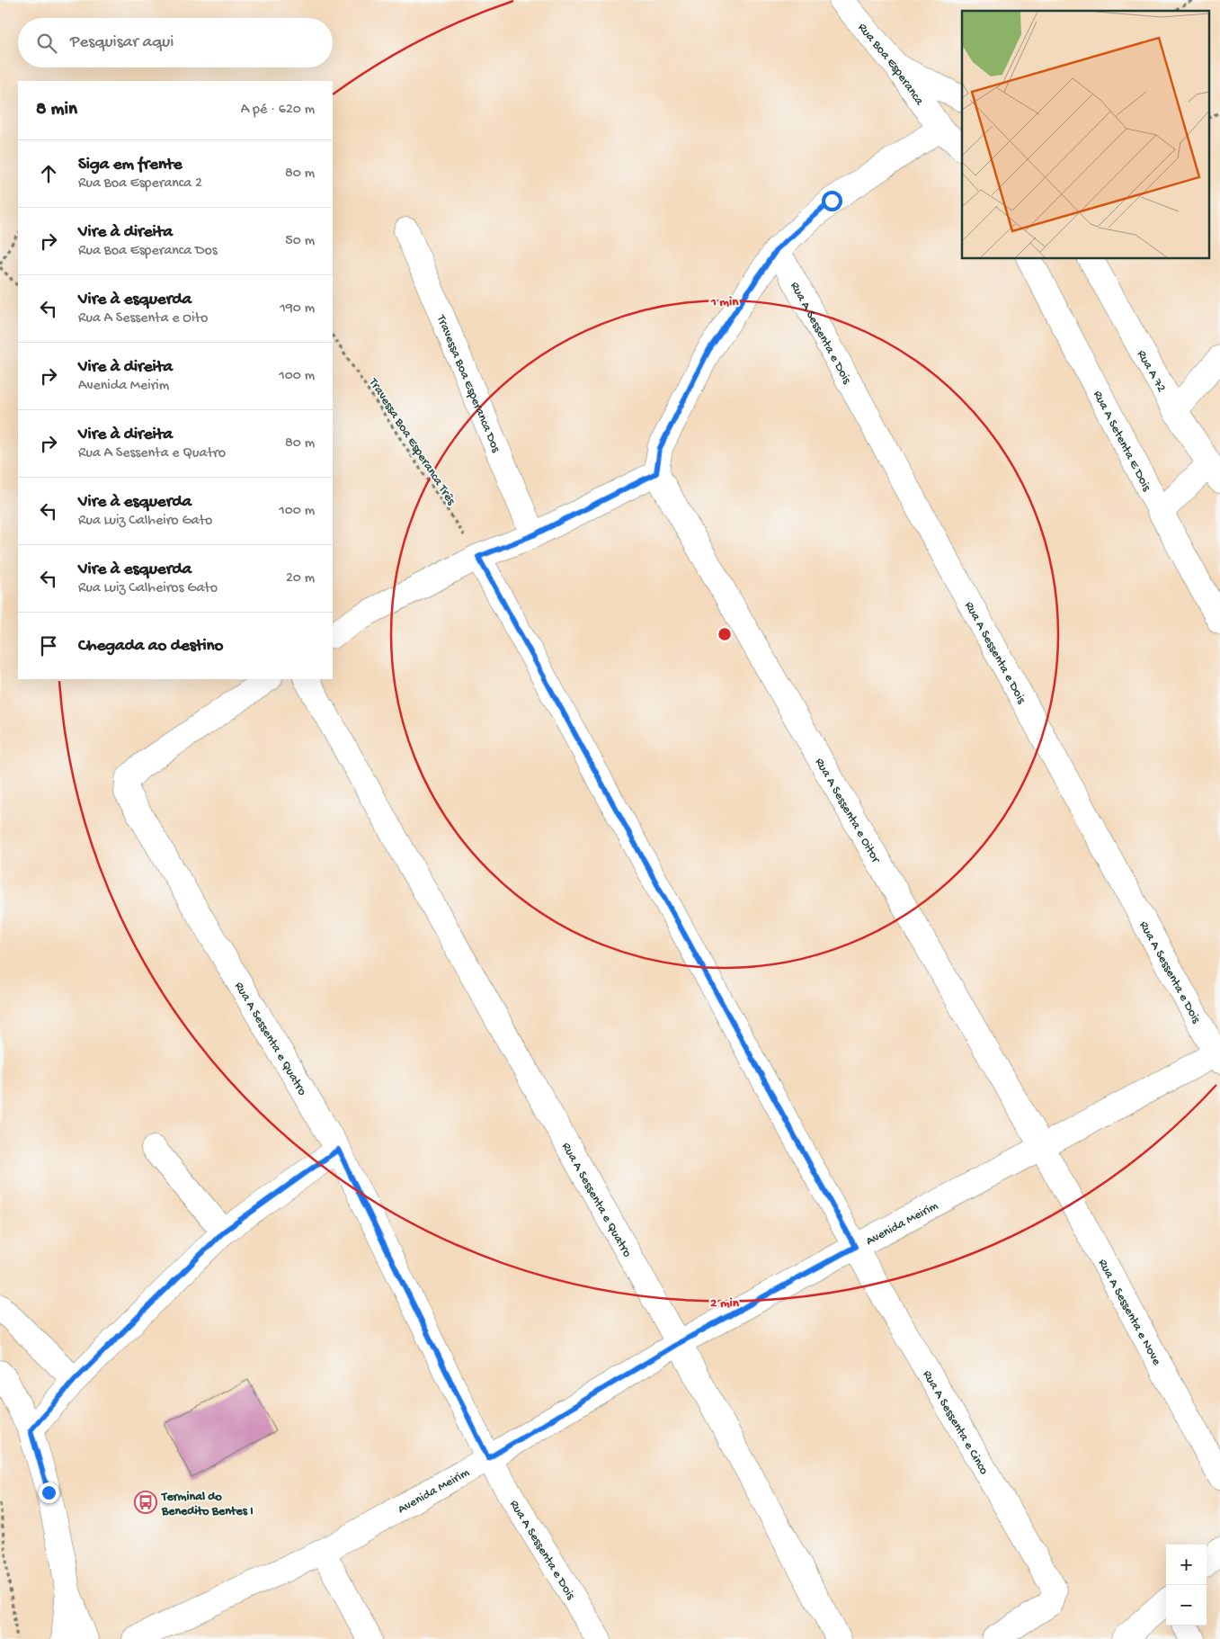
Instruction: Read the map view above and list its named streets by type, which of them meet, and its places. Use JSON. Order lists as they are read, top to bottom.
{
  "streets": {
    "street": [
      "Rua Boa Esperanca",
      "Rua A Sessenta e Dois",
      "Rua A 72",
      "Travessa Boa Esperanca Dos",
      "Rua A Setenta E Dois",
      "Rua A Sessenta e Oitor",
      "Rua A Sessenta e Quatro",
      "Avenida Meirim",
      "Rua A Sessenta e Nove",
      "Rua A Sessenta e Cinco"
    ],
    "path": ["Travessa Boa Esperanca Três"]
  },
  "crossings": [
    ["Rua A Sessenta e Dois", "Rua A Sessenta e Quatro"],
    ["Rua A Sessenta e Dois", "Avenida Meirim"],
    ["Travessa Boa Esperanca Três", "Rua A Sessenta e Cinco"],
    ["Rua A Sessenta e Oitor", "Avenida Meirim"],
    ["Rua A Sessenta e Oitor", "Rua A Sessenta e Nove"],
    ["Rua A Sessenta e Quatro", "Avenida Meirim"],
    ["Avenida Meirim", "Rua A Sessenta e Nove"],
    ["Avenida Meirim", "Rua A Sessenta e Cinco"]
  ],
  "places": {
    "bus stop": ["Terminal do Benedito Bentes I"]
  },
  "page": {
    "search": "Pesquisar aqui",
    "heading": ["8 min", "A pé · 620 m"],
    "list": [
      ["Siga em frente", "Rua Boa Esperanca 2", "80 m"],
      ["Vire à direita", "Rua Boa Esperanca Dos", "50 m"],
      ["Vire à esquerda", "Rua A Sessenta e Oito", "190 m"],
      ["Vire à direita", "Avenida Meirim", "100 m"],
      ["Vire à direita", "Rua A Sessenta e Quatro", "80 m"],
      ["Vire à esquerda", "Rua Luiz Calheiro Gato", "100 m"],
      ["Vire à esquerda", "Rua Luiz Calheiros Gato", "20 m"],
      "Chegada ao destino"
    ],
    "map_buttons": ["+", "−"]
  },
  "rings": ["1 min", "2 min"]
}
